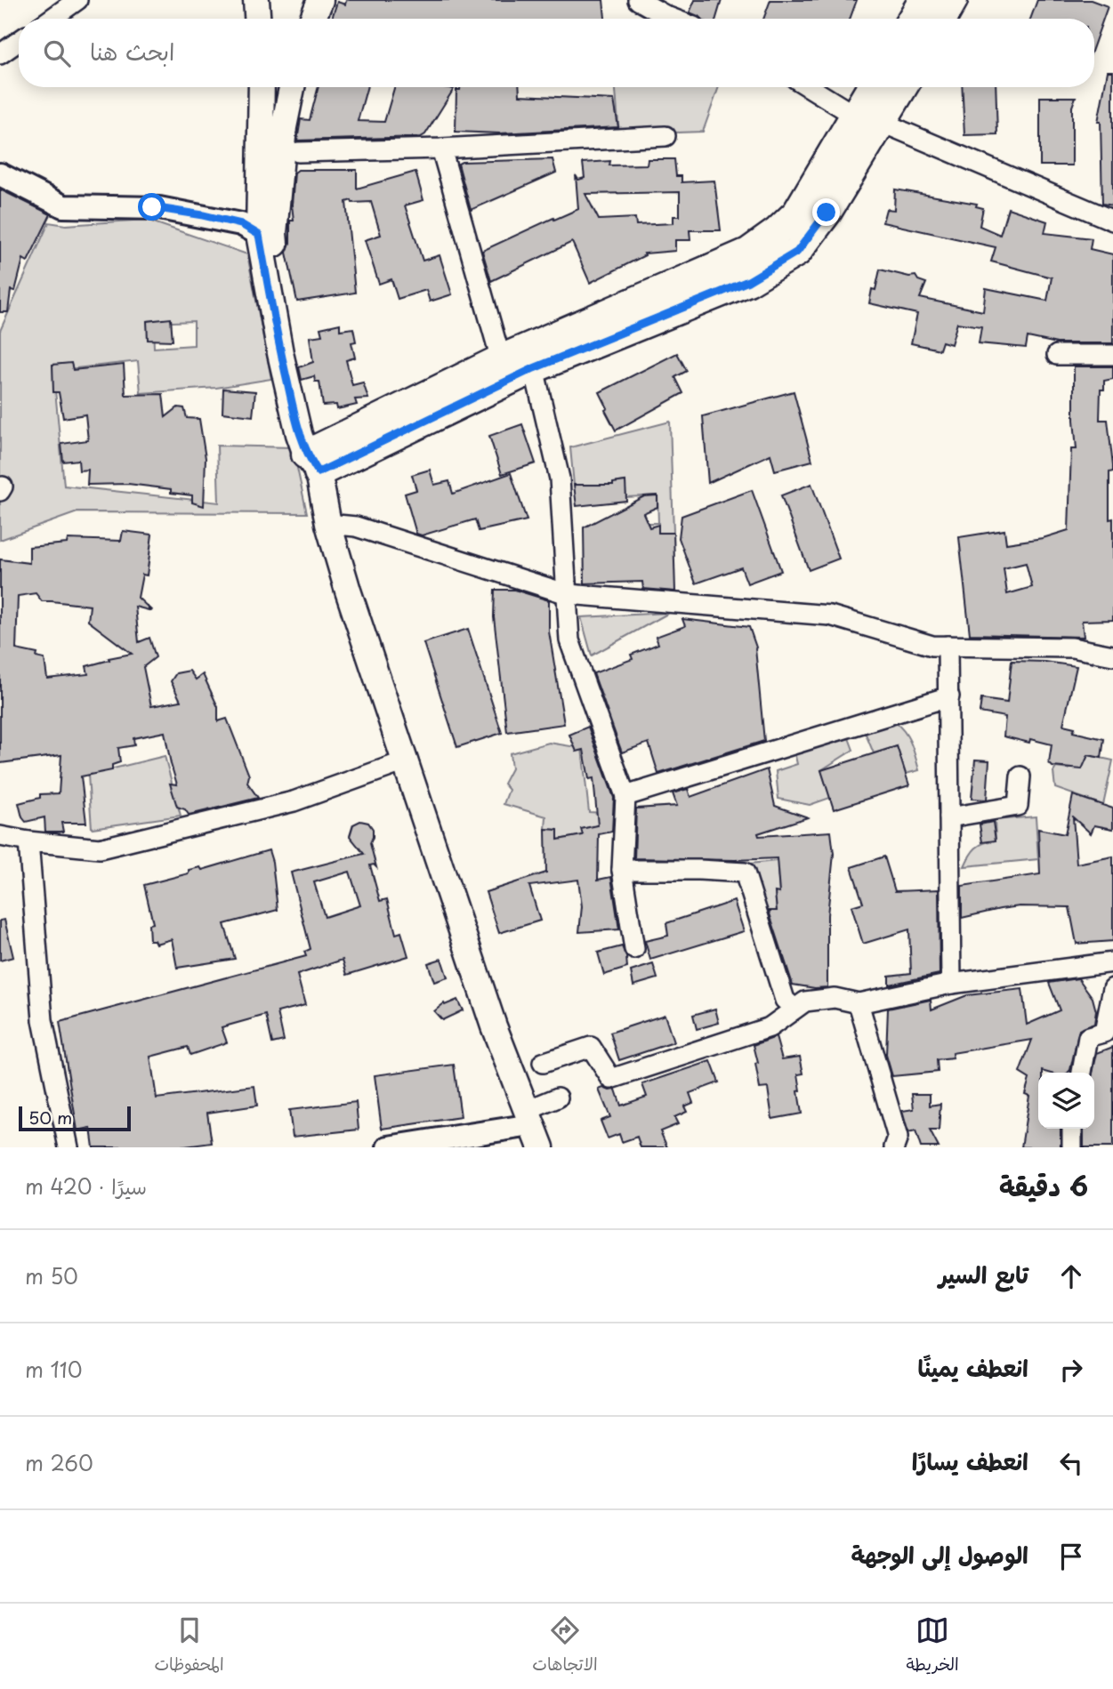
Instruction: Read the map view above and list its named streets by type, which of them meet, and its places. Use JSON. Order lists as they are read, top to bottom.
{
  "scale_bar": "50 m",
  "page": {
    "search": "ابحث هنا",
    "scale": "50 m",
    "heading": ["6 دقيقة", "سيرًا · 420 m"],
    "list": [
      ["تابع السير", "50 m"],
      ["انعطف يمينًا", "110 m"],
      ["انعطف يسارًا", "260 m"],
      "الوصول إلى الوجهة"
    ],
    "nav": ["الخريطة", "الاتجاهات", "المحفوظات"]
  }
}
